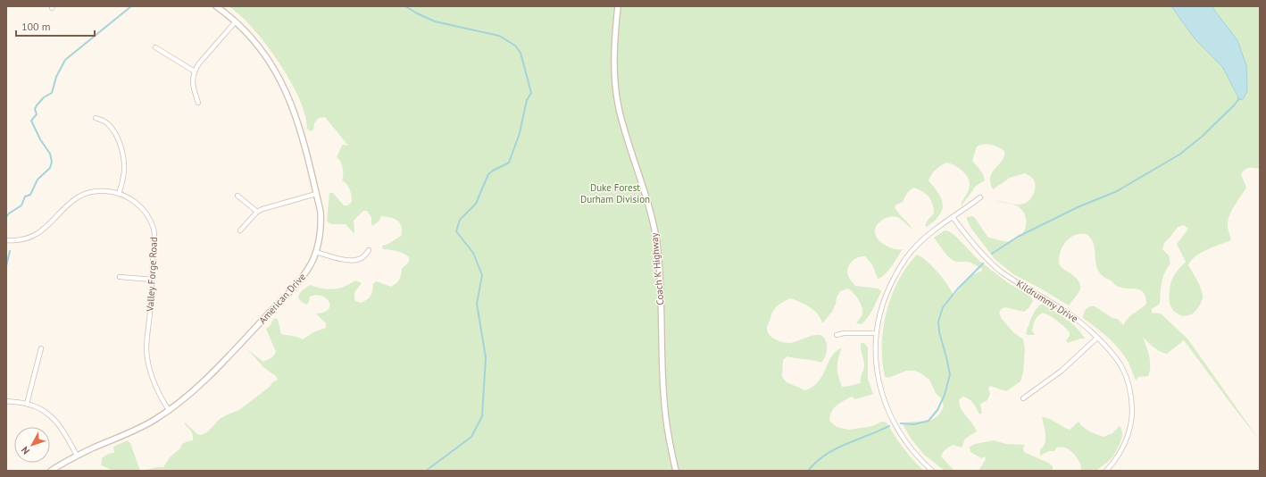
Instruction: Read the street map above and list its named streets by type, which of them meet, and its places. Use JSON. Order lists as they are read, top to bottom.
{
  "streets": {
    "street": [
      "Coach K Highway",
      "Valley Forge Road",
      "American Drive",
      "Kildrummy Drive"
    ]
  },
  "crossings": [
    ["Valley Forge Road", "American Drive"]
  ],
  "parks": ["Duke Forest Durham Division"],
  "scale_bar": "100 m",
  "north": "bottom left"
}
